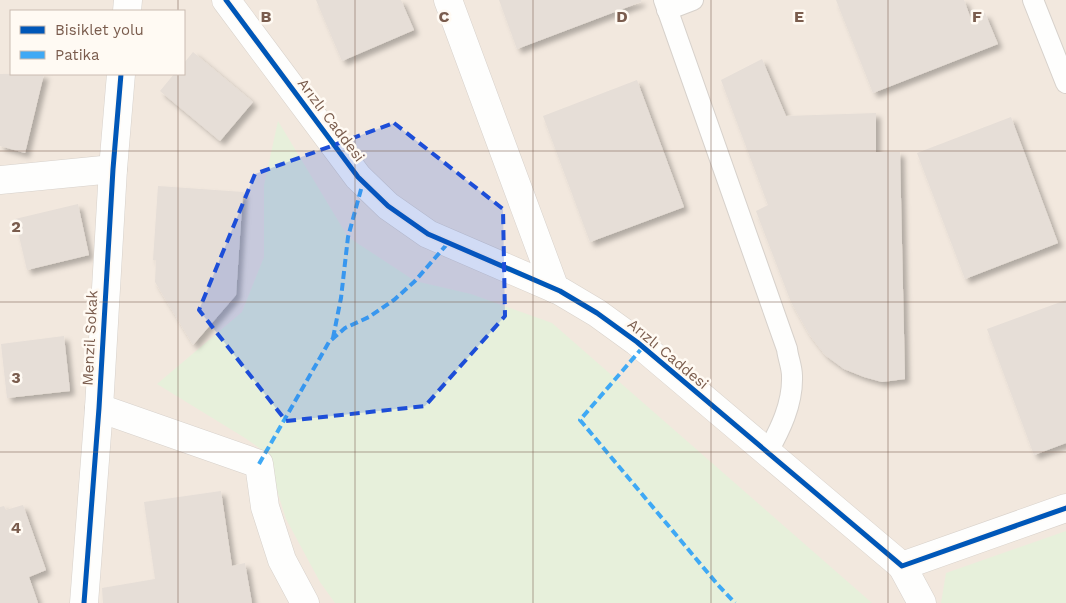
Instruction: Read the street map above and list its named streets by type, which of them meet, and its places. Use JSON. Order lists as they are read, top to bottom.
{
  "streets": {
    "street": ["Arızlı Caddesi", "Menzil Sokak"]
  },
  "legend": ["Bisiklet yolu", "Patika"],
  "grid": {
    "columns": [
      "B",
      "C",
      "D",
      "E",
      "F"
    ],
    "rows": ["2", "3", "4"]
  }
}
